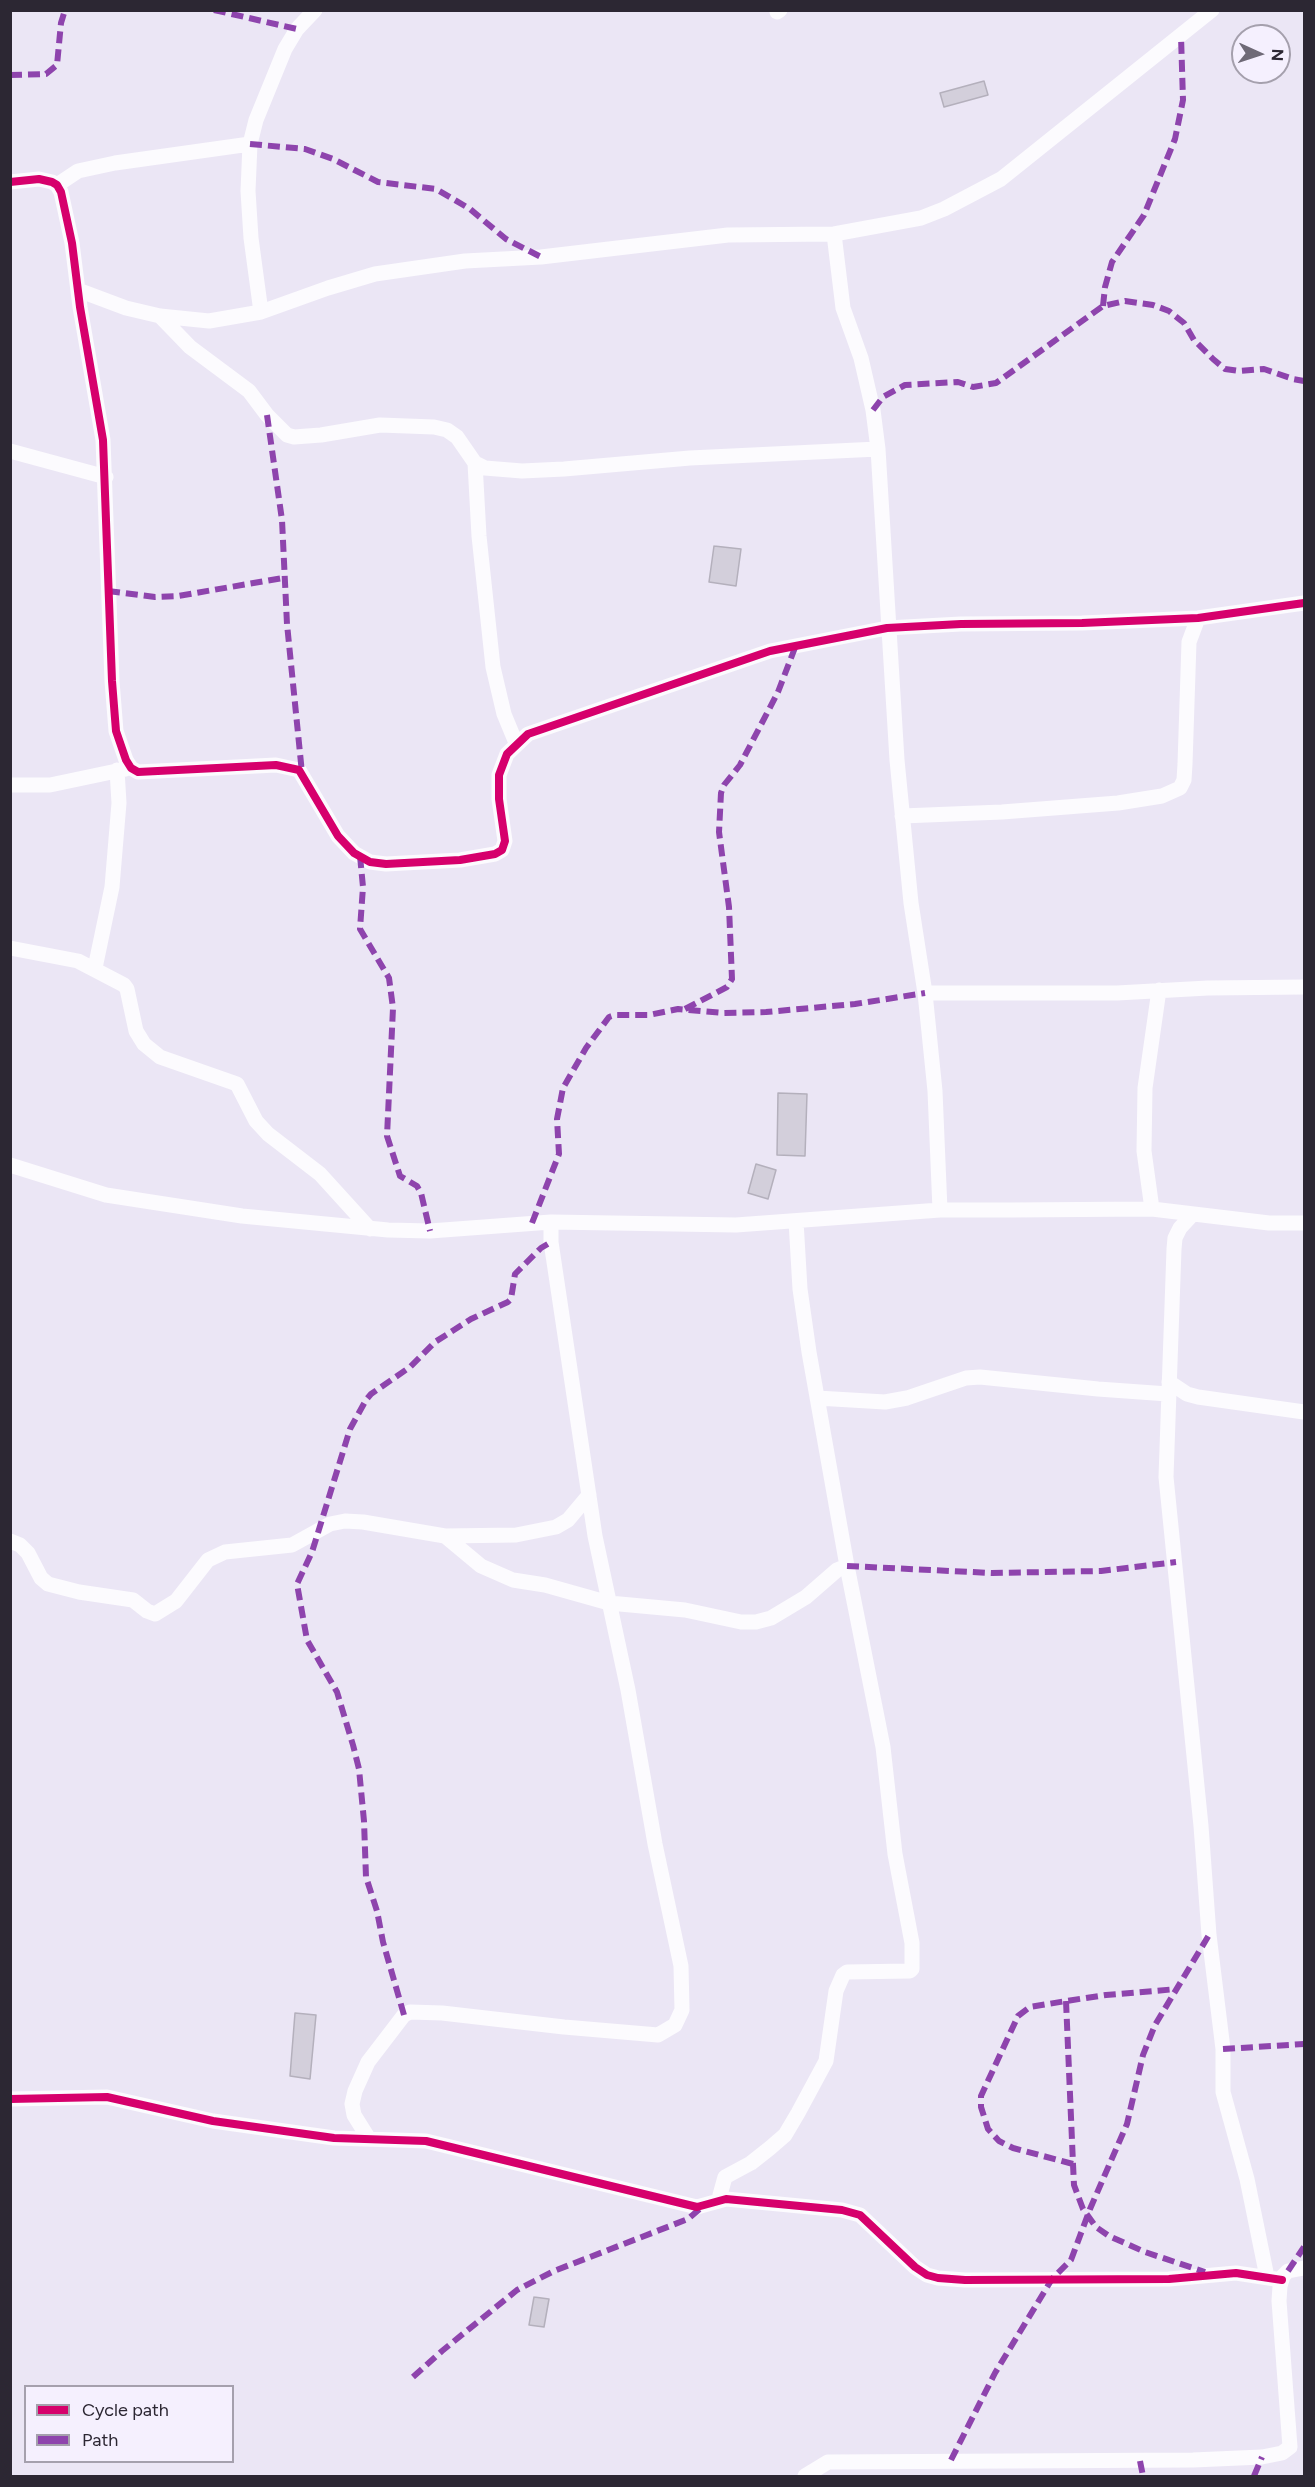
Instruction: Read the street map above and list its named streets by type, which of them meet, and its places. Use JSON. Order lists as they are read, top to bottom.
{
  "legend": ["Cycle path", "Path"],
  "north": "right"
}
